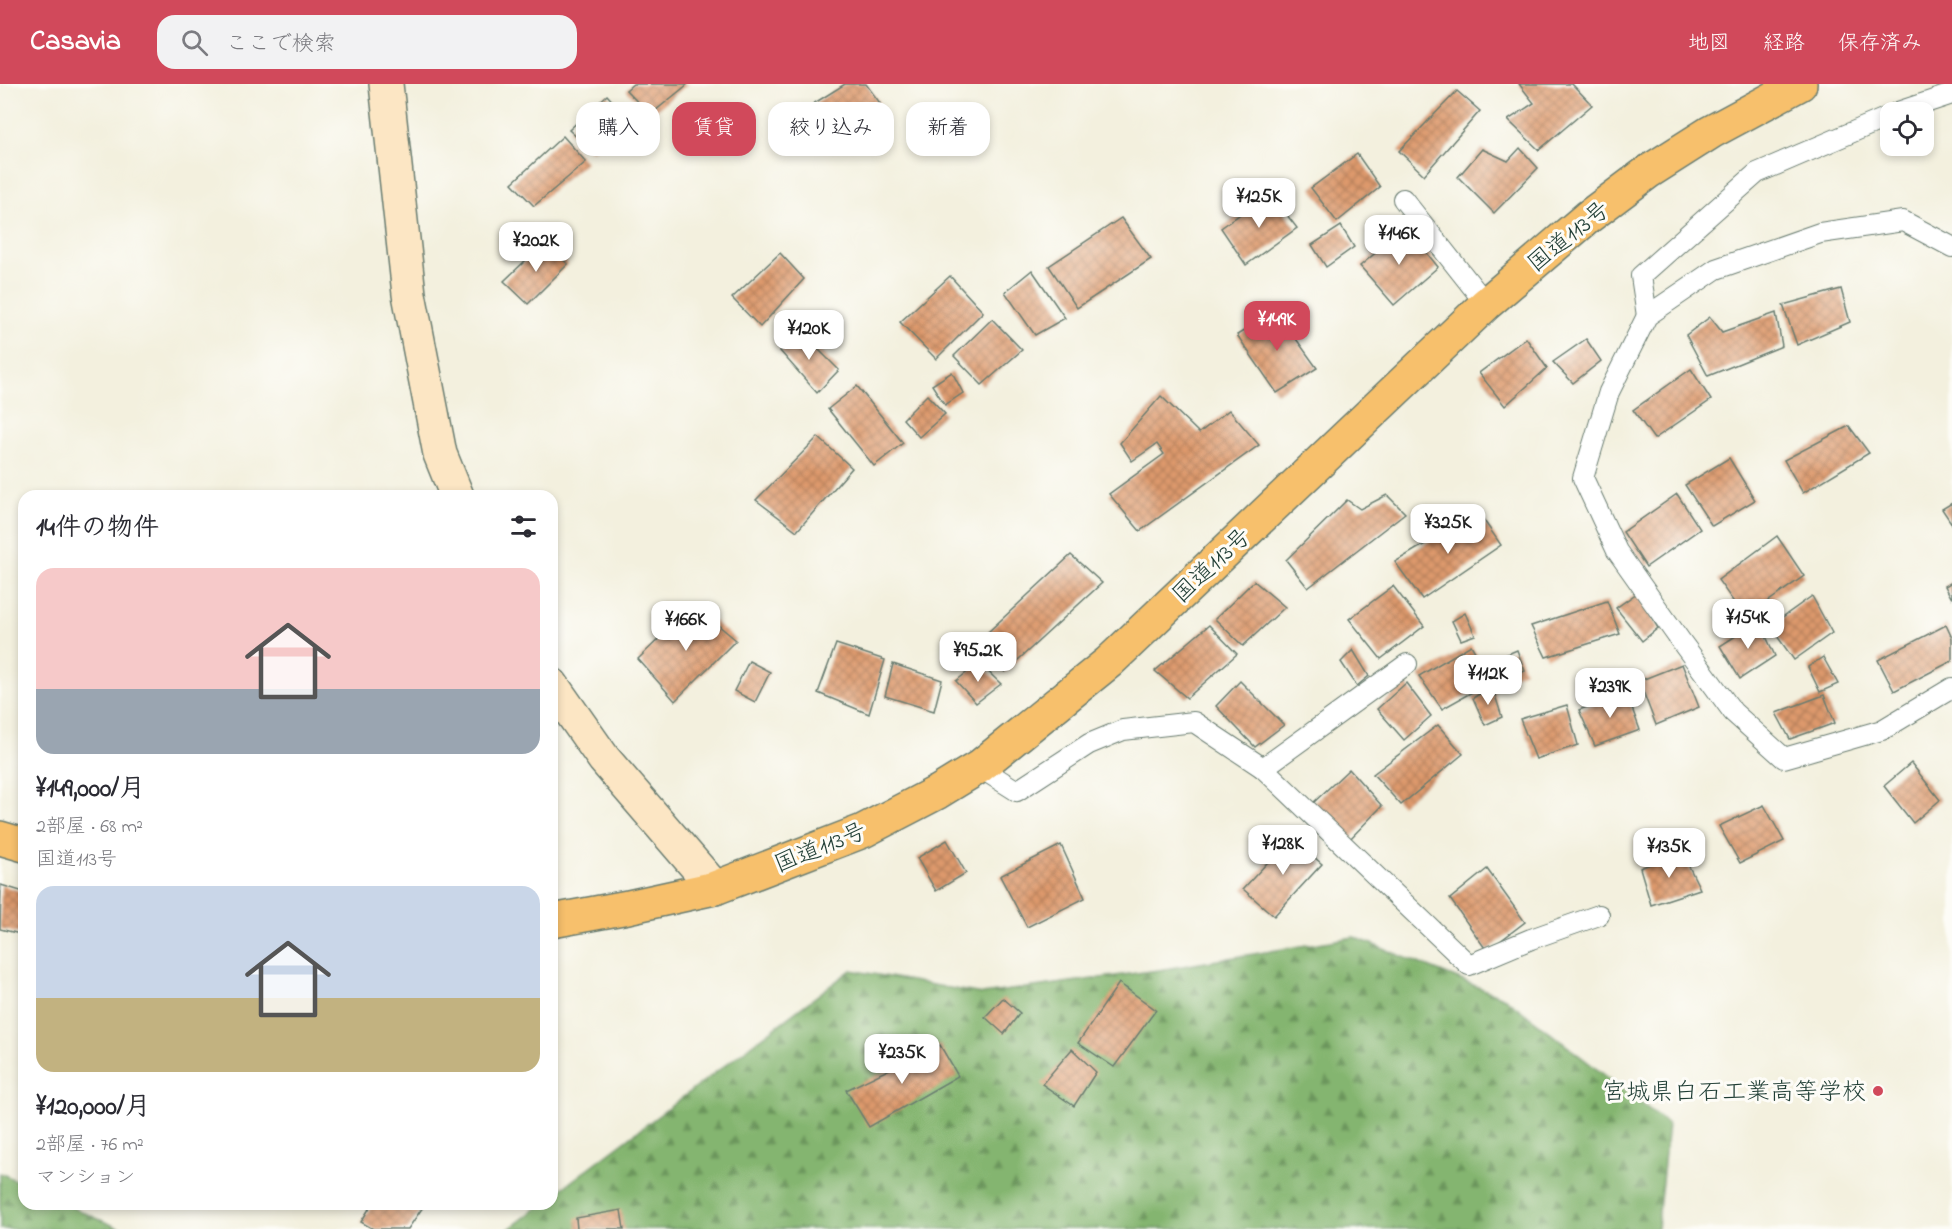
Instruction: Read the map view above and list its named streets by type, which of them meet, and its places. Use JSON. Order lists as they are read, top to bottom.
{
  "streets": {
    "highway": ["国道113号"]
  },
  "places": ["宮城県白石工業高等学校"],
  "page": {
    "header": "Casavia",
    "search": "ここで検索",
    "nav": ["地図", "経路", "保存済み"],
    "chip": [
      "購入",
      "賃貸",
      "絞り込み",
      "新着"
    ],
    "price": [
      "¥125K",
      "¥146K",
      "¥202K",
      "¥149K",
      "¥120K",
      "¥325K",
      "¥154K",
      "¥166K",
      "¥95.2K",
      "¥112K",
      "¥239K",
      "¥128K",
      "¥135K",
      "¥235K"
    ],
    "heading": "14件の物件",
    "list": [
      {
        "name": "¥149,000/月",
        "note": "2部屋 · 68 m² · 国道113号"
      },
      {
        "name": "¥120,000/月",
        "note": "2部屋 · 76 m² · マンション"
      }
    ]
  }
}
